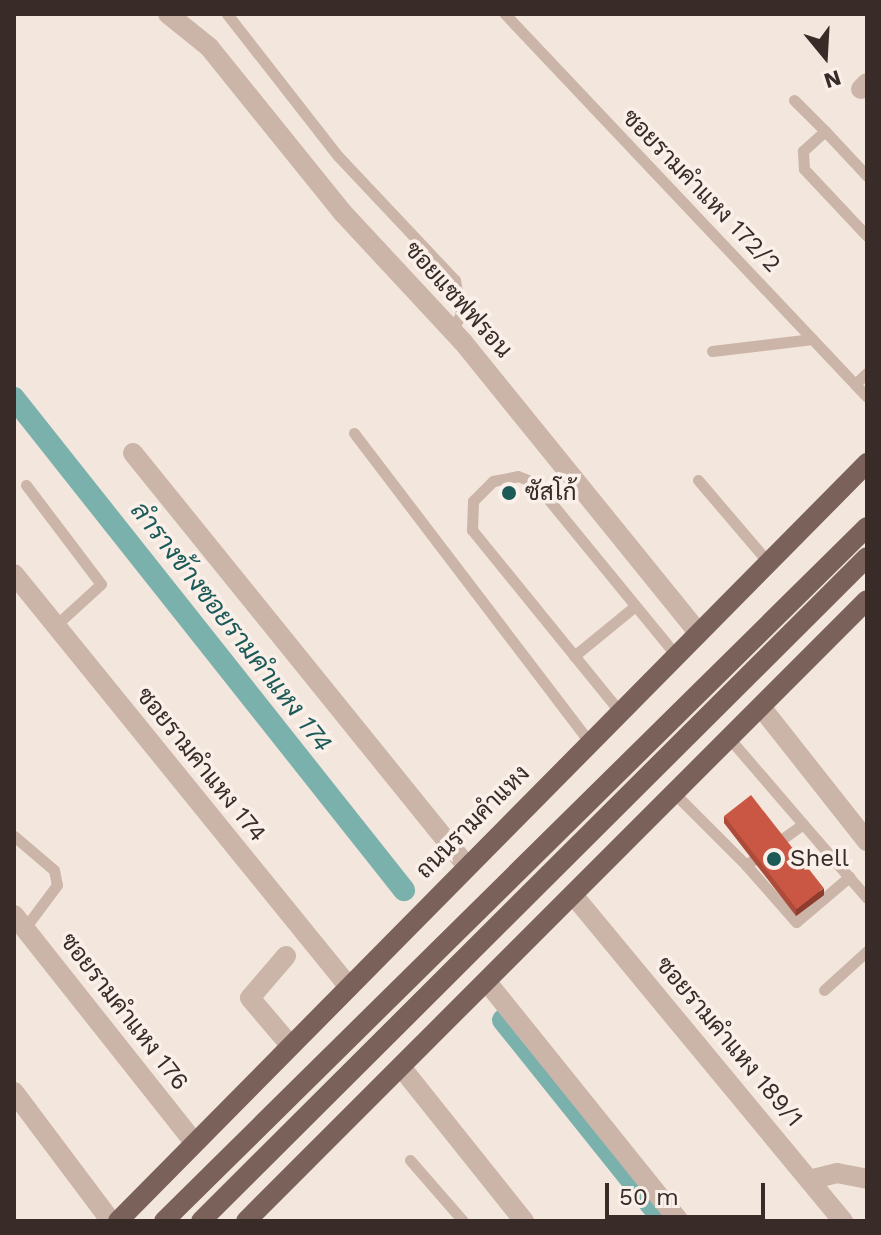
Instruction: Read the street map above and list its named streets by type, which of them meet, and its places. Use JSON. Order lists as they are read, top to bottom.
{
  "streets": {
    "main road": ["ถนนรามคำแหง"],
    "street": [
      "ซอยแซฟฟรอน",
      "ซอยรามคำแหง 174",
      "ซอยรามคำแหง 176",
      "ซอยรามคำแหง 189/1"
    ],
    "lane": ["ซอยรามคำแหง 172/2"]
  },
  "crossings": [
    ["ซอยแซฟฟรอน", "ถนนรามคำแหง"],
    ["ซอยรามคำแหง 174", "ถนนรามคำแหง"],
    ["ถนนรามคำแหง", "ซอยรามคำแหง 176"]
  ],
  "water": ["ลำรางข้างซอยรามคำแหง 174"],
  "places": ["ซัสโก้", "Shell"],
  "scale_bar": "50 m",
  "north": "bottom"
}
